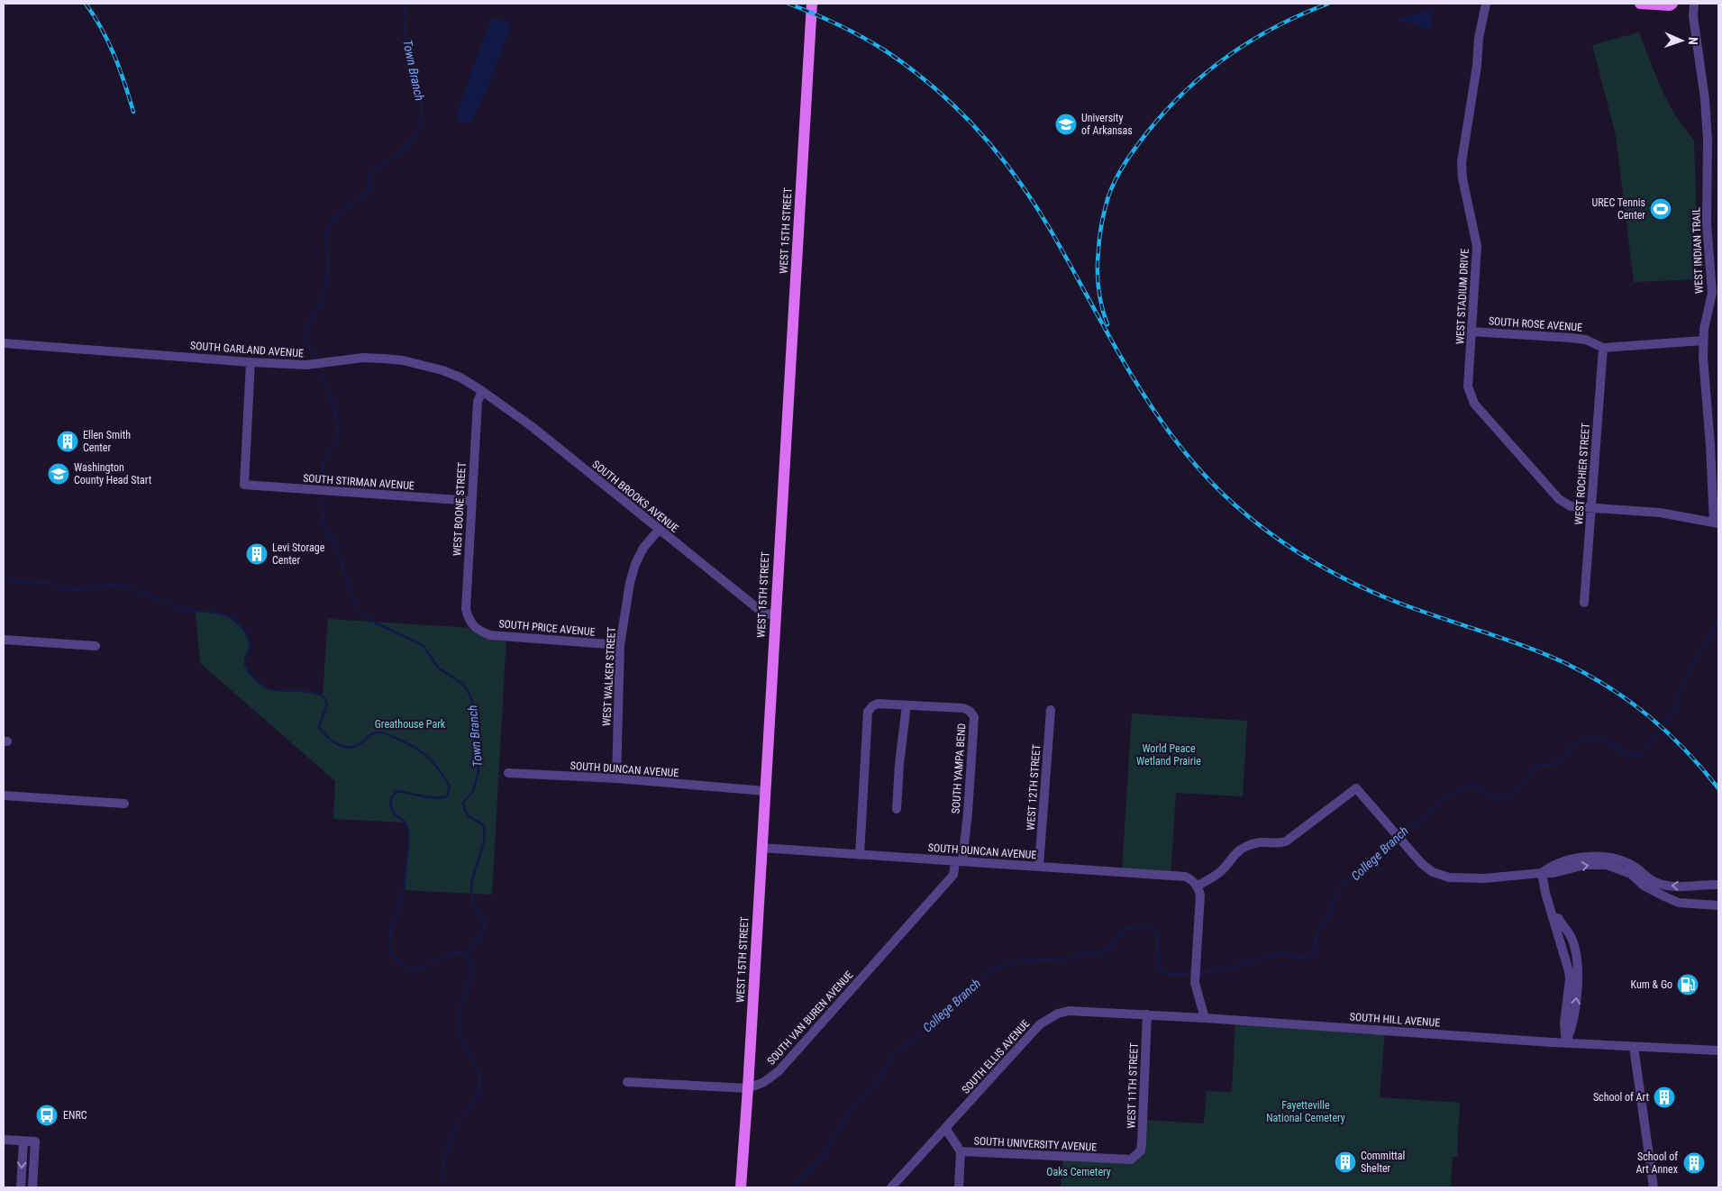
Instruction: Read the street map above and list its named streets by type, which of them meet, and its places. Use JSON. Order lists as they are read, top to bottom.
{
  "streets": {
    "main road": ["WEST 15TH STREET"],
    "street": [
      "WEST INDIAN TRAIL",
      "WEST STADIUM DRIVE",
      "SOUTH ROSE AVENUE",
      "SOUTH GARLAND AVENUE",
      "WEST ROCHIER STREET",
      "SOUTH STIRMAN AVENUE",
      "SOUTH BROOKS AVENUE",
      "WEST BOONE STREET",
      "SOUTH PRICE AVENUE",
      "WEST WALKER STREET",
      "SOUTH YAMPA BEND",
      "SOUTH DUNCAN AVENUE",
      "WEST 12TH STREET",
      "SOUTH VAN BUREN AVENUE",
      "SOUTH HILL AVENUE",
      "SOUTH ELLIS AVENUE",
      "WEST 11TH STREET",
      "SOUTH UNIVERSITY AVENUE"
    ]
  },
  "crossings": [
    ["WEST 15TH STREET", "SOUTH BROOKS AVENUE"],
    ["WEST 15TH STREET", "SOUTH DUNCAN AVENUE"],
    ["WEST 15TH STREET", "SOUTH VAN BUREN AVENUE"],
    ["WEST INDIAN TRAIL", "WEST STADIUM DRIVE"],
    ["WEST INDIAN TRAIL", "SOUTH ROSE AVENUE"],
    ["WEST STADIUM DRIVE", "SOUTH ROSE AVENUE"],
    ["WEST STADIUM DRIVE", "WEST ROCHIER STREET"],
    ["SOUTH ROSE AVENUE", "WEST ROCHIER STREET"],
    ["SOUTH GARLAND AVENUE", "SOUTH STIRMAN AVENUE"],
    ["SOUTH GARLAND AVENUE", "SOUTH BROOKS AVENUE"],
    ["SOUTH GARLAND AVENUE", "WEST BOONE STREET"],
    ["SOUTH STIRMAN AVENUE", "WEST BOONE STREET"],
    ["SOUTH BROOKS AVENUE", "WEST BOONE STREET"],
    ["SOUTH BROOKS AVENUE", "WEST WALKER STREET"],
    ["WEST BOONE STREET", "SOUTH PRICE AVENUE"],
    ["SOUTH PRICE AVENUE", "WEST WALKER STREET"],
    ["WEST WALKER STREET", "SOUTH DUNCAN AVENUE"],
    ["SOUTH YAMPA BEND", "SOUTH DUNCAN AVENUE"],
    ["SOUTH YAMPA BEND", "SOUTH VAN BUREN AVENUE"],
    ["SOUTH DUNCAN AVENUE", "WEST 12TH STREET"],
    ["SOUTH DUNCAN AVENUE", "SOUTH VAN BUREN AVENUE"],
    ["SOUTH HILL AVENUE", "SOUTH ELLIS AVENUE"],
    ["SOUTH ELLIS AVENUE", "WEST 11TH STREET"],
    ["SOUTH ELLIS AVENUE", "SOUTH UNIVERSITY AVENUE"],
    ["WEST 11TH STREET", "SOUTH UNIVERSITY AVENUE"]
  ],
  "water": ["Town Branch", "College Branch"],
  "parks": [
    "Greathouse Park",
    "World Peace Wetland Prairie",
    "Fayetteville National Cemetery",
    "Oaks Cemetery"
  ],
  "places": {
    "school or university": ["University of Arkansas", "Washington County Head Start"],
    "sports": ["UREC Tennis Center"],
    "building": [
      "Ellen Smith Center",
      "Levi Storage Center",
      "School of Art",
      "Committal Shelter",
      "School of Art Annex"
    ],
    "fuel station": ["Kum & Go"],
    "bus stop": ["ENRC"]
  },
  "north": "right"
}
